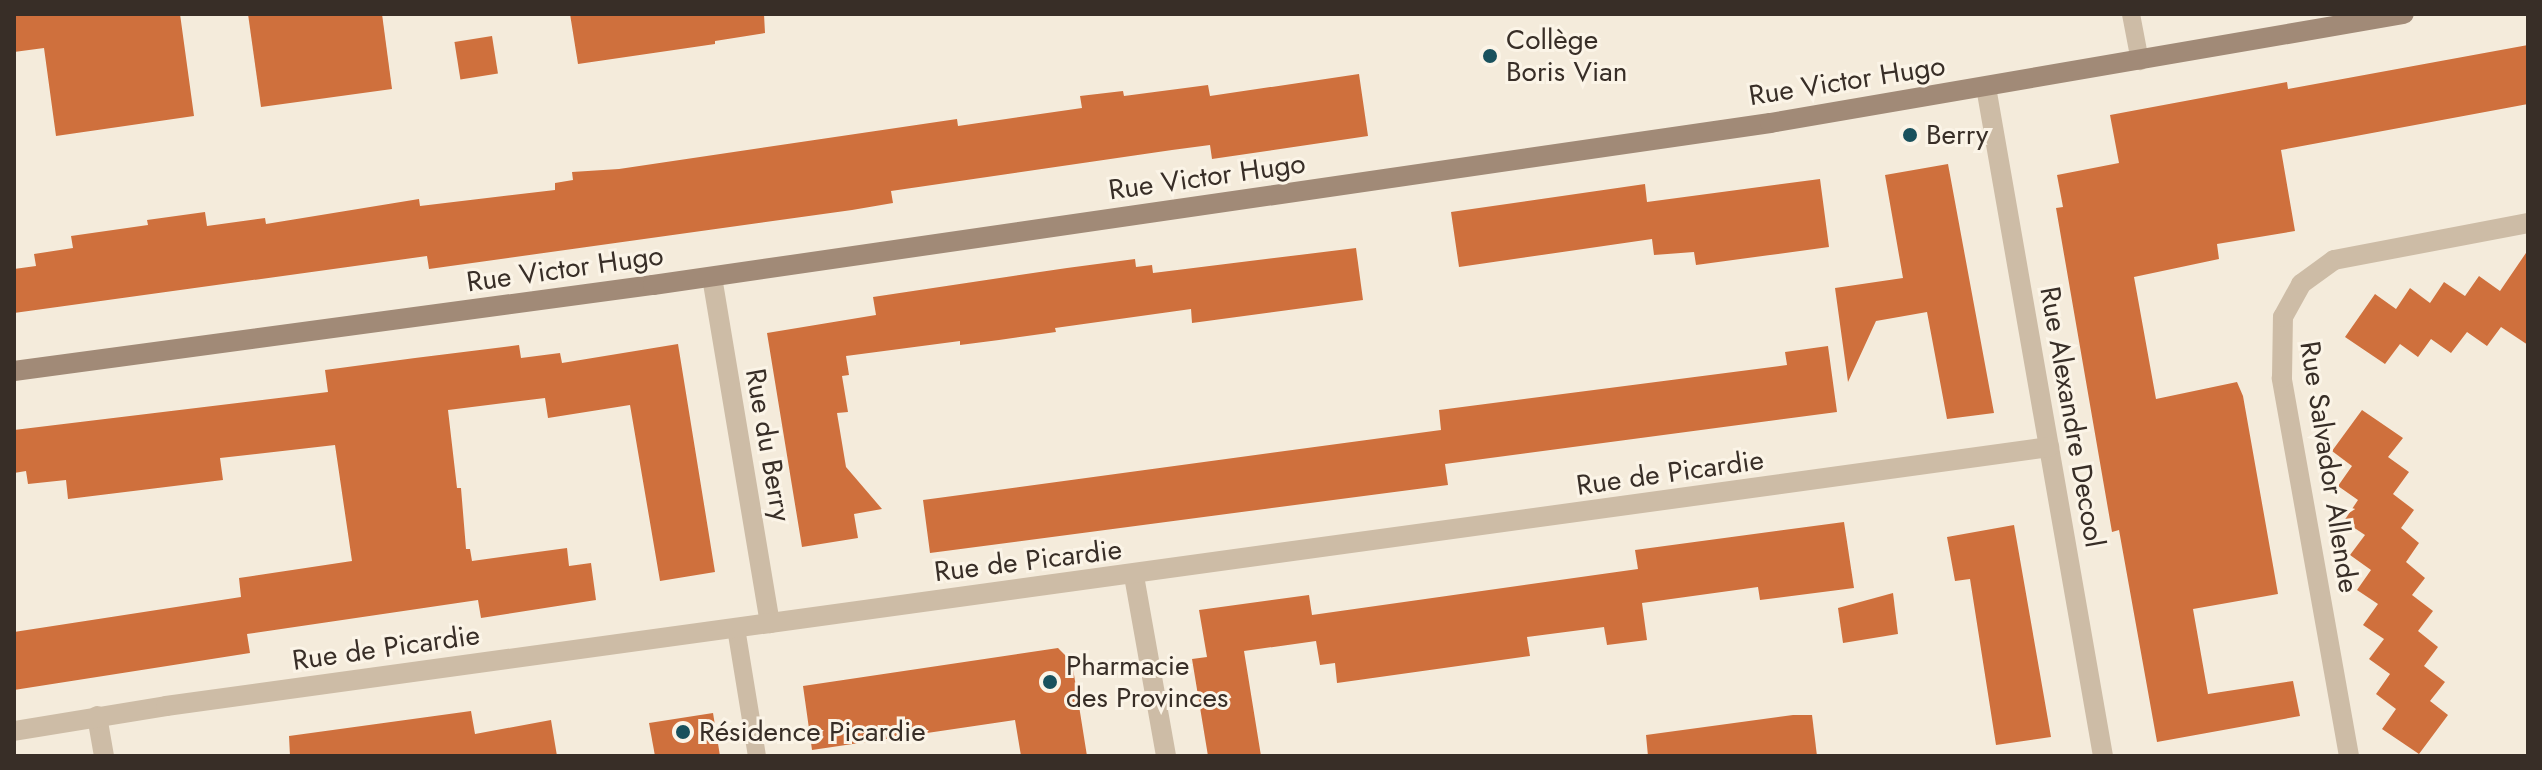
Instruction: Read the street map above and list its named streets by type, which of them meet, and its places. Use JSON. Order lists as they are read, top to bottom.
{
  "streets": {
    "street": [
      "Rue Victor Hugo",
      "Rue Alexandre Decool",
      "Rue du Berry",
      "Rue Salvador Allende",
      "Rue de Picardie"
    ]
  },
  "crossings": [
    ["Rue Victor Hugo", "Rue Alexandre Decool"],
    ["Rue Victor Hugo", "Rue du Berry"],
    ["Rue Alexandre Decool", "Rue de Picardie"],
    ["Rue du Berry", "Rue de Picardie"]
  ],
  "places": [
    "Collège Boris Vian",
    "Berry",
    "Pharmacie des Provinces",
    "Résidence Picardie"
  ]
}
